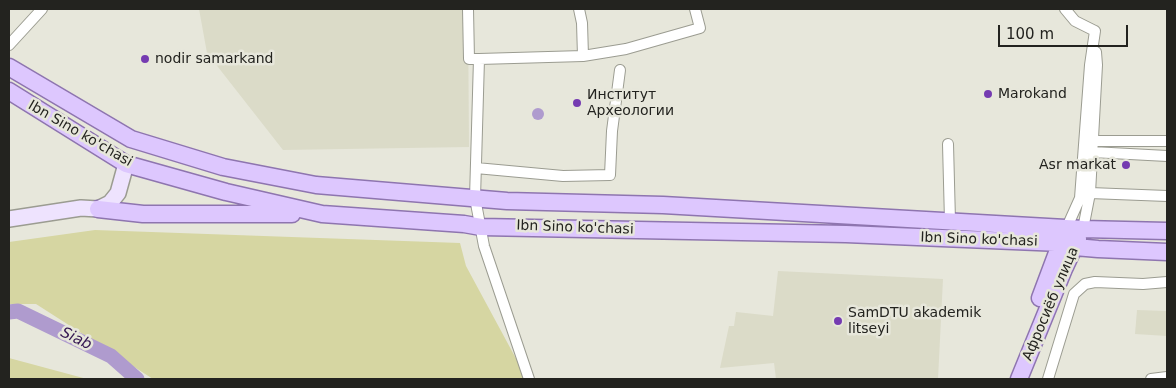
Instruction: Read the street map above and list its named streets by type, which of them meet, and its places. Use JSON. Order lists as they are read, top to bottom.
{
  "streets": {
    "main road": ["Ibn Sino ko'chasi", "Афросиёб улица"]
  },
  "crossings": [
    ["Ibn Sino ko'chasi", "Афросиёб улица"]
  ],
  "water": ["Siab"],
  "places": [
    "nodir samarkand",
    "Marokand",
    "Институт Археологии",
    "Asr markat",
    "SamDTU akademik litseyi"
  ],
  "scale_bar": "100 m"
}
